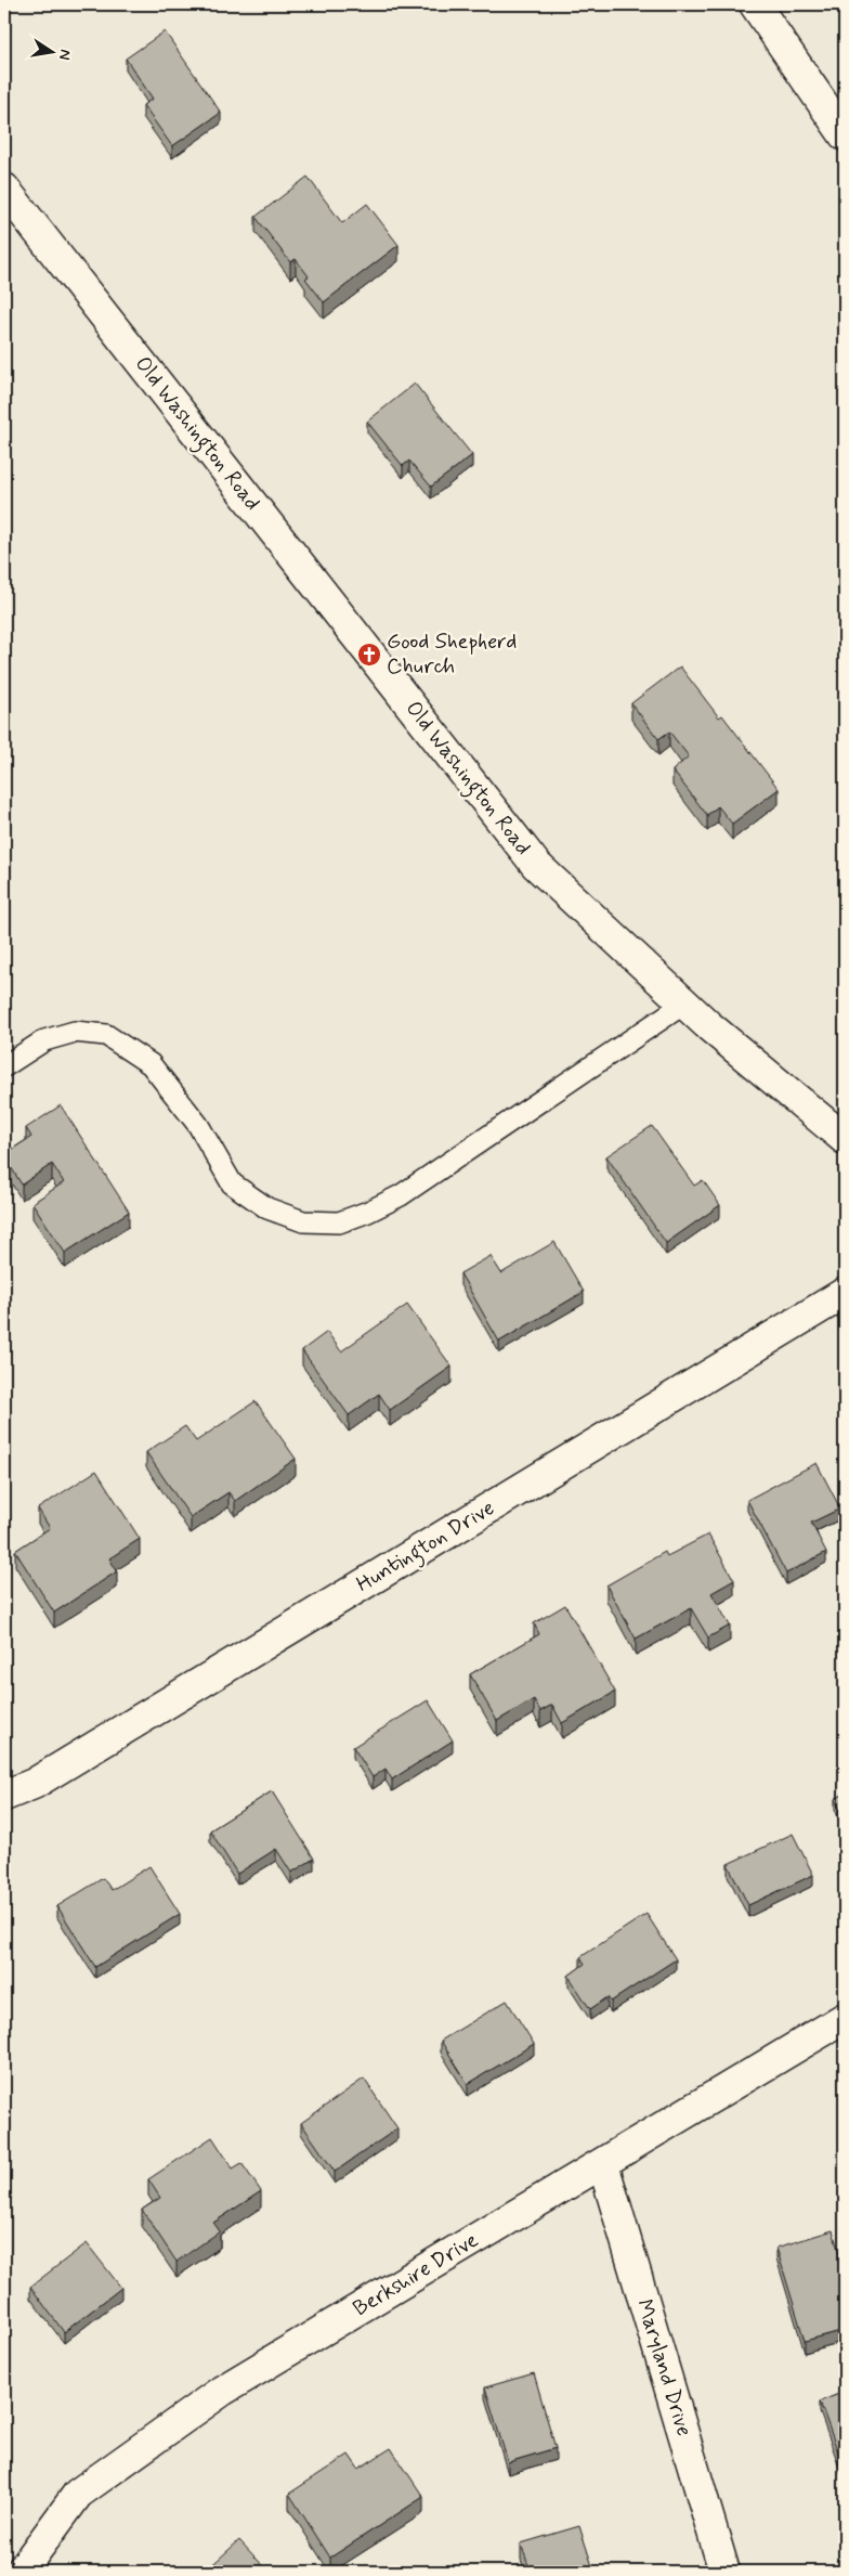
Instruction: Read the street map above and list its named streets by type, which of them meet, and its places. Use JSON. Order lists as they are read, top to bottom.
{
  "streets": {
    "street": [
      "Old Washington Road",
      "Huntington Drive",
      "Berkshire Drive",
      "Maryland Drive"
    ]
  },
  "crossings": [
    ["Berkshire Drive", "Maryland Drive"]
  ],
  "places": {
    "church": ["Good Shepherd Church"]
  },
  "north": "right"
}
